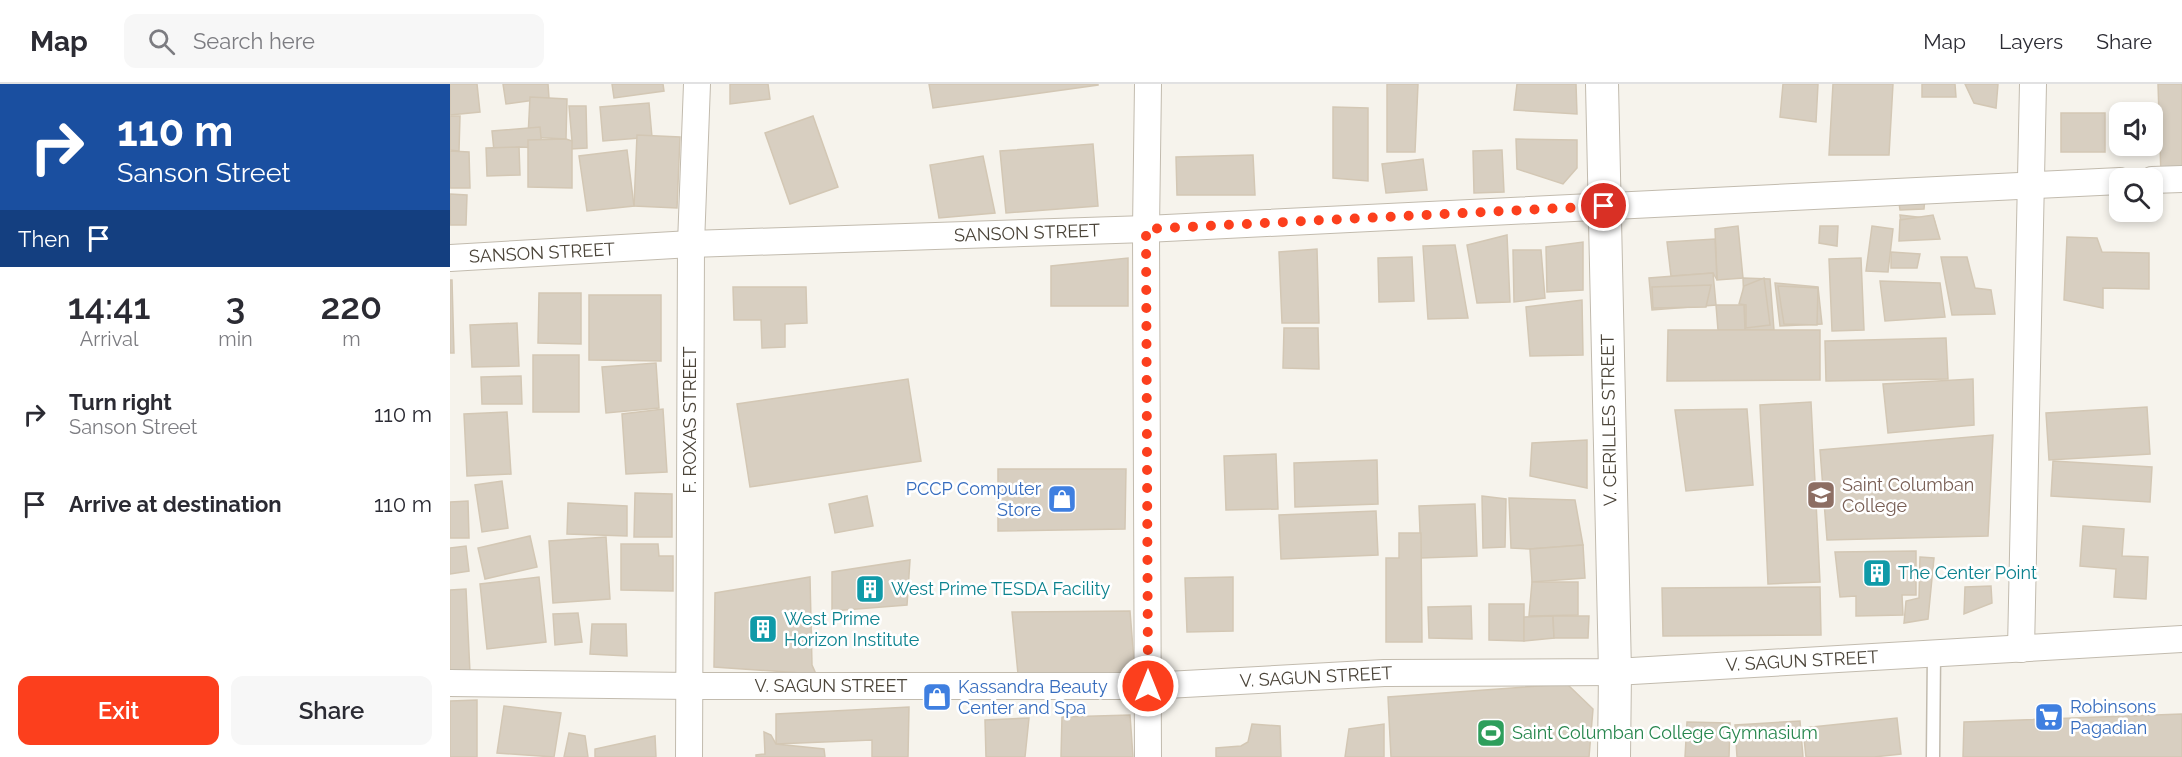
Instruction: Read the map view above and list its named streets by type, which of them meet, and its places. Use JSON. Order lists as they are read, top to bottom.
{
  "streets": {
    "street": [
      "SANSON STREET",
      "F. ROXAS STREET",
      "V. CERILLES STREET",
      "V. SAGUN STREET"
    ]
  },
  "crossings": [
    ["SANSON STREET", "F. ROXAS STREET"],
    ["SANSON STREET", "V. CERILLES STREET"],
    ["F. ROXAS STREET", "V. SAGUN STREET"],
    ["V. CERILLES STREET", "V. SAGUN STREET"]
  ],
  "places": {
    "school or university": ["Saint Columban College"],
    "shop": ["PCCP Computer Store", "Kassandra Beauty Center and Spa"],
    "building": ["The Center Point", "West Prime TESDA Facility", "West Prime Horizon Institute"],
    "supermarket": ["Robinsons Pagadian"],
    "sports": ["Saint Columban College Gymnasium"]
  },
  "page": {
    "header": "Map",
    "search": "Search here",
    "nav": ["Map", "Layers", "Share"],
    "turn": ["110 m", "Sanson Street"],
    "then": "Then",
    "eta": [
      "14:41",
      "Arrival",
      "3",
      "min",
      "220",
      "m"
    ],
    "list": [
      {
        "name": "Turn right",
        "note": "Sanson Street",
        "value": "110 m"
      },
      {
        "name": "Arrive at destination",
        "value": "110 m"
      }
    ],
    "buttons": ["Exit", "Share"]
  }
}
